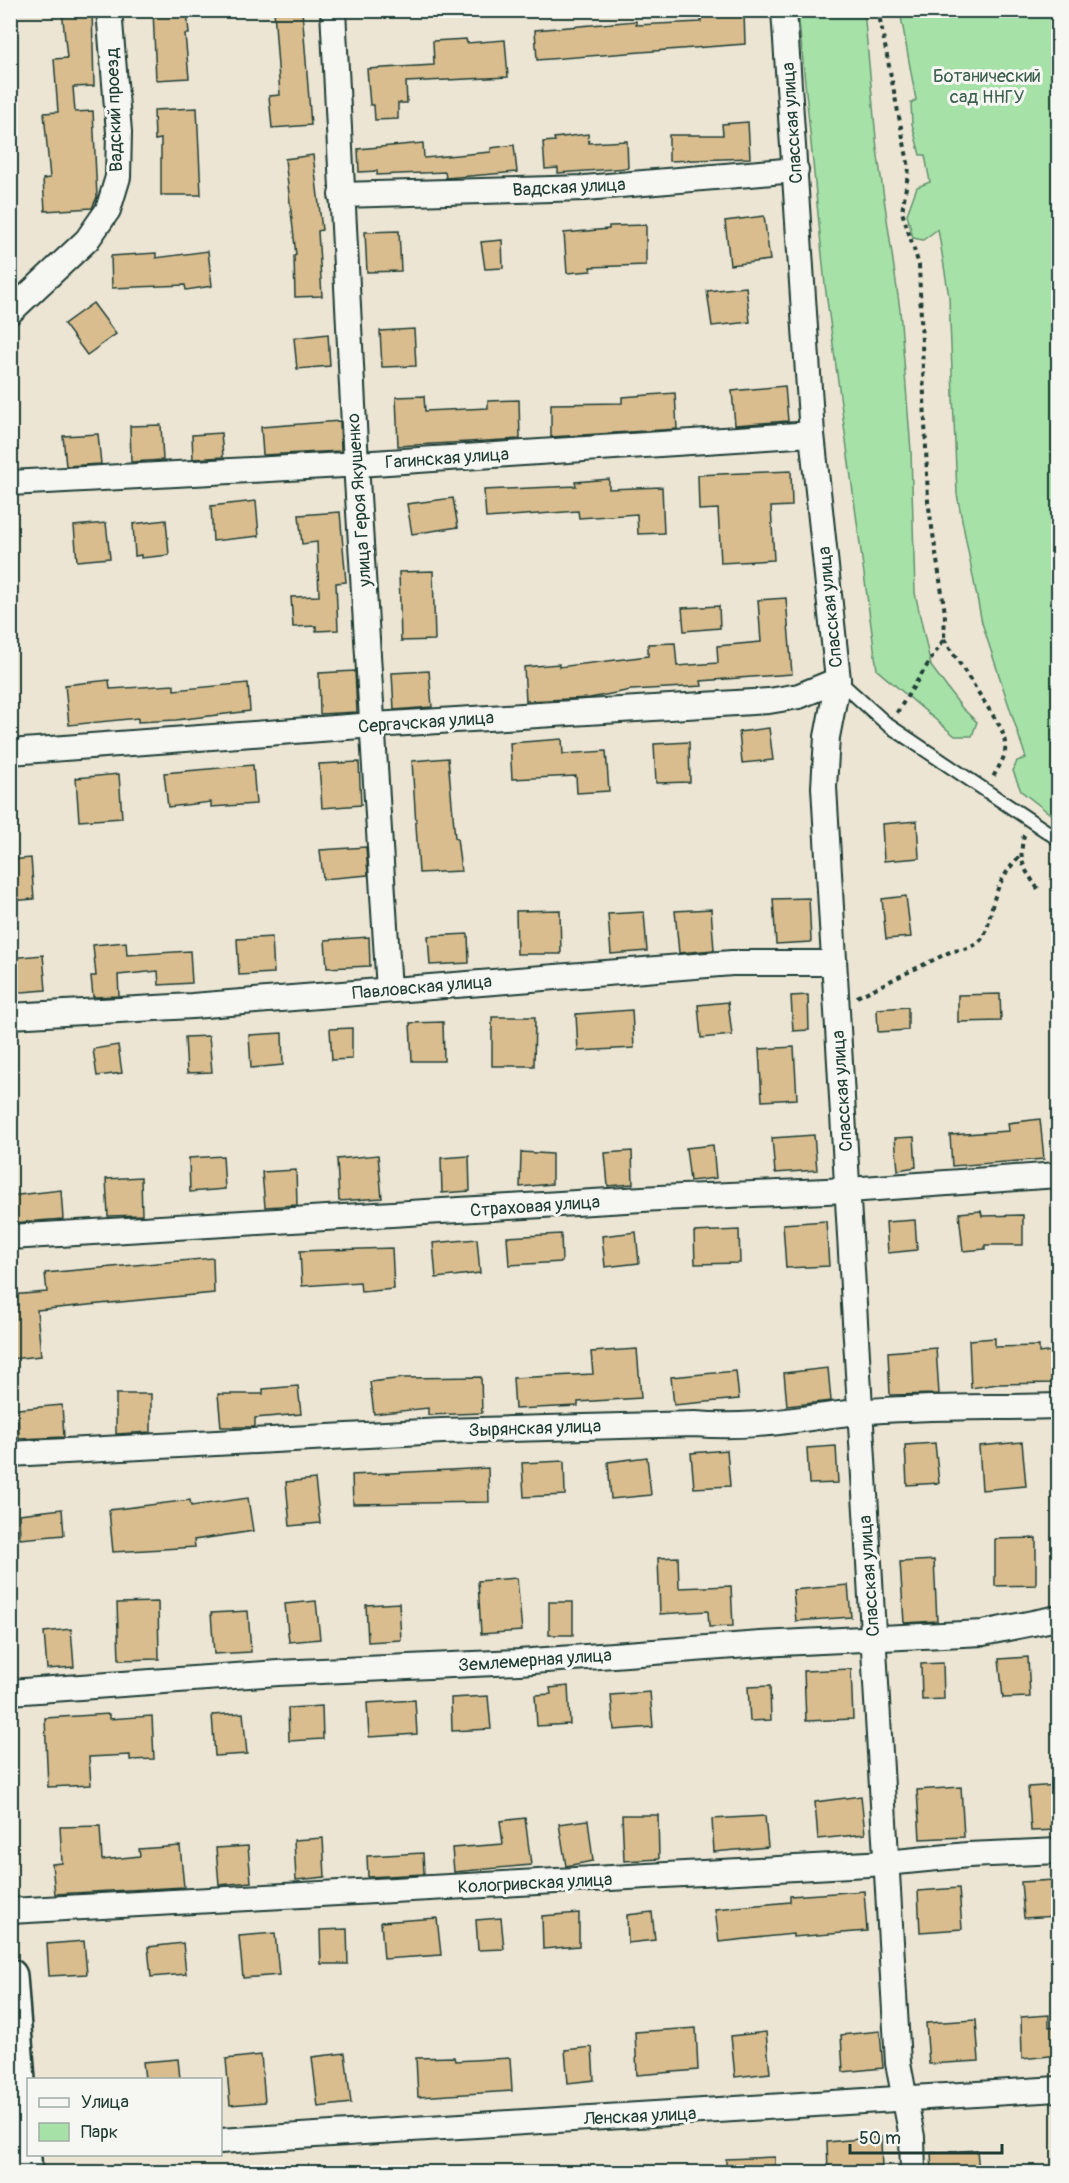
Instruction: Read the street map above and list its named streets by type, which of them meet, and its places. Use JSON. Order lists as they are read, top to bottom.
{
  "streets": {
    "street": [
      "Вадский проезд",
      "Спасская улица",
      "Вадская улица",
      "Гагинская улица",
      "улица Героя Якушенко",
      "Сергачская улица",
      "Павловская улица",
      "Страховая улица",
      "Зырянская улица",
      "Землемерная улица",
      "Кологривская улица",
      "Ленская улица"
    ]
  },
  "crossings": [
    ["Спасская улица", "Вадская улица"],
    ["Спасская улица", "Гагинская улица"],
    ["Спасская улица", "Сергачская улица"],
    ["Спасская улица", "Павловская улица"],
    ["Спасская улица", "Страховая улица"],
    ["Спасская улица", "Зырянская улица"],
    ["Спасская улица", "Землемерная улица"],
    ["Спасская улица", "Кологривская улица"],
    ["Спасская улица", "Ленская улица"],
    ["Вадская улица", "улица Героя Якушенко"],
    ["Гагинская улица", "улица Героя Якушенко"],
    ["улица Героя Якушенко", "Сергачская улица"],
    ["улица Героя Якушенко", "Павловская улица"]
  ],
  "parks": ["Ботанический сад ННГУ"],
  "legend": ["Улица", "Парк"],
  "scale_bar": "50 m"
}
